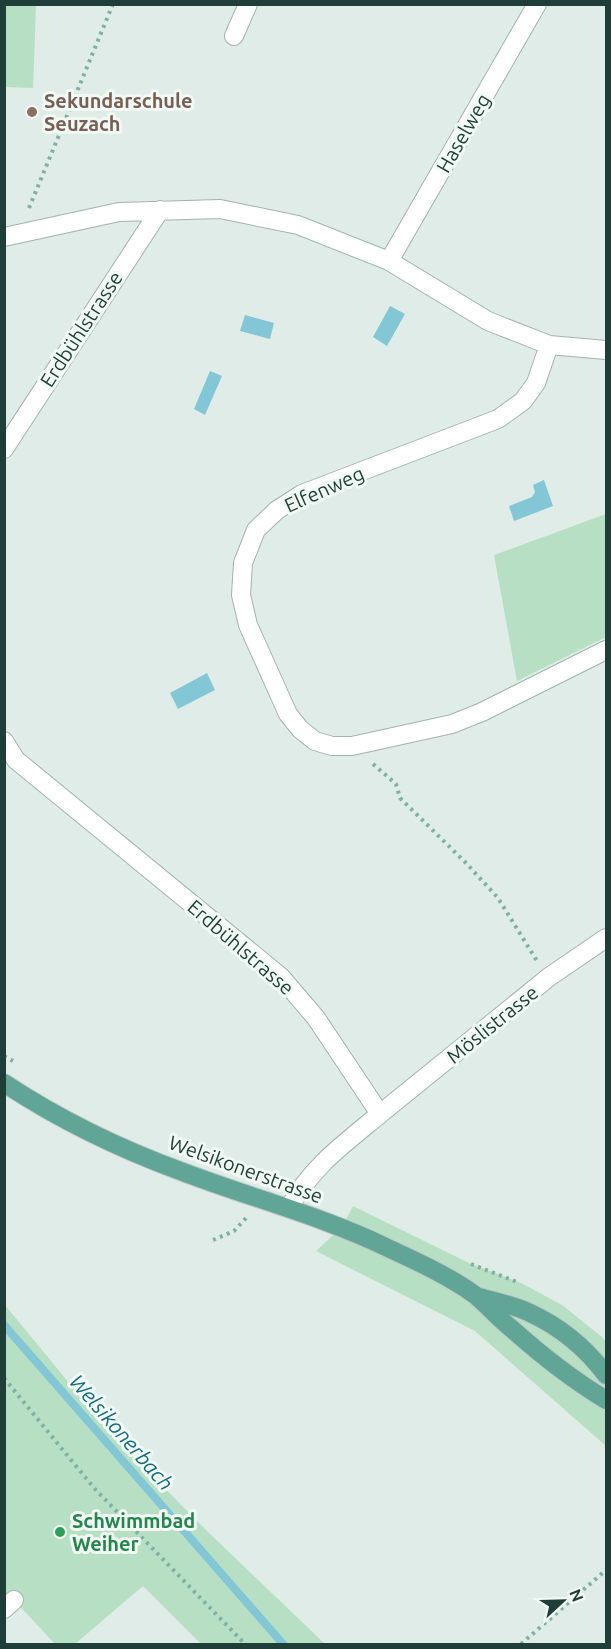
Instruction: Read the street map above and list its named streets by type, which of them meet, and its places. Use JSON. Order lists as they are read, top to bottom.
{
  "streets": {
    "main road": ["Welsikonerstrasse"],
    "street": [
      "Haselweg",
      "Erdbühlstrasse",
      "Elfenweg",
      "Möslistrasse"
    ]
  },
  "crossings": [
    ["Erdbühlstrasse", "Möslistrasse"]
  ],
  "water": ["Welsikonerbach"],
  "places": ["Sekundarschule Seuzach", "Schwimmbad Weiher"],
  "north": "right"
}
